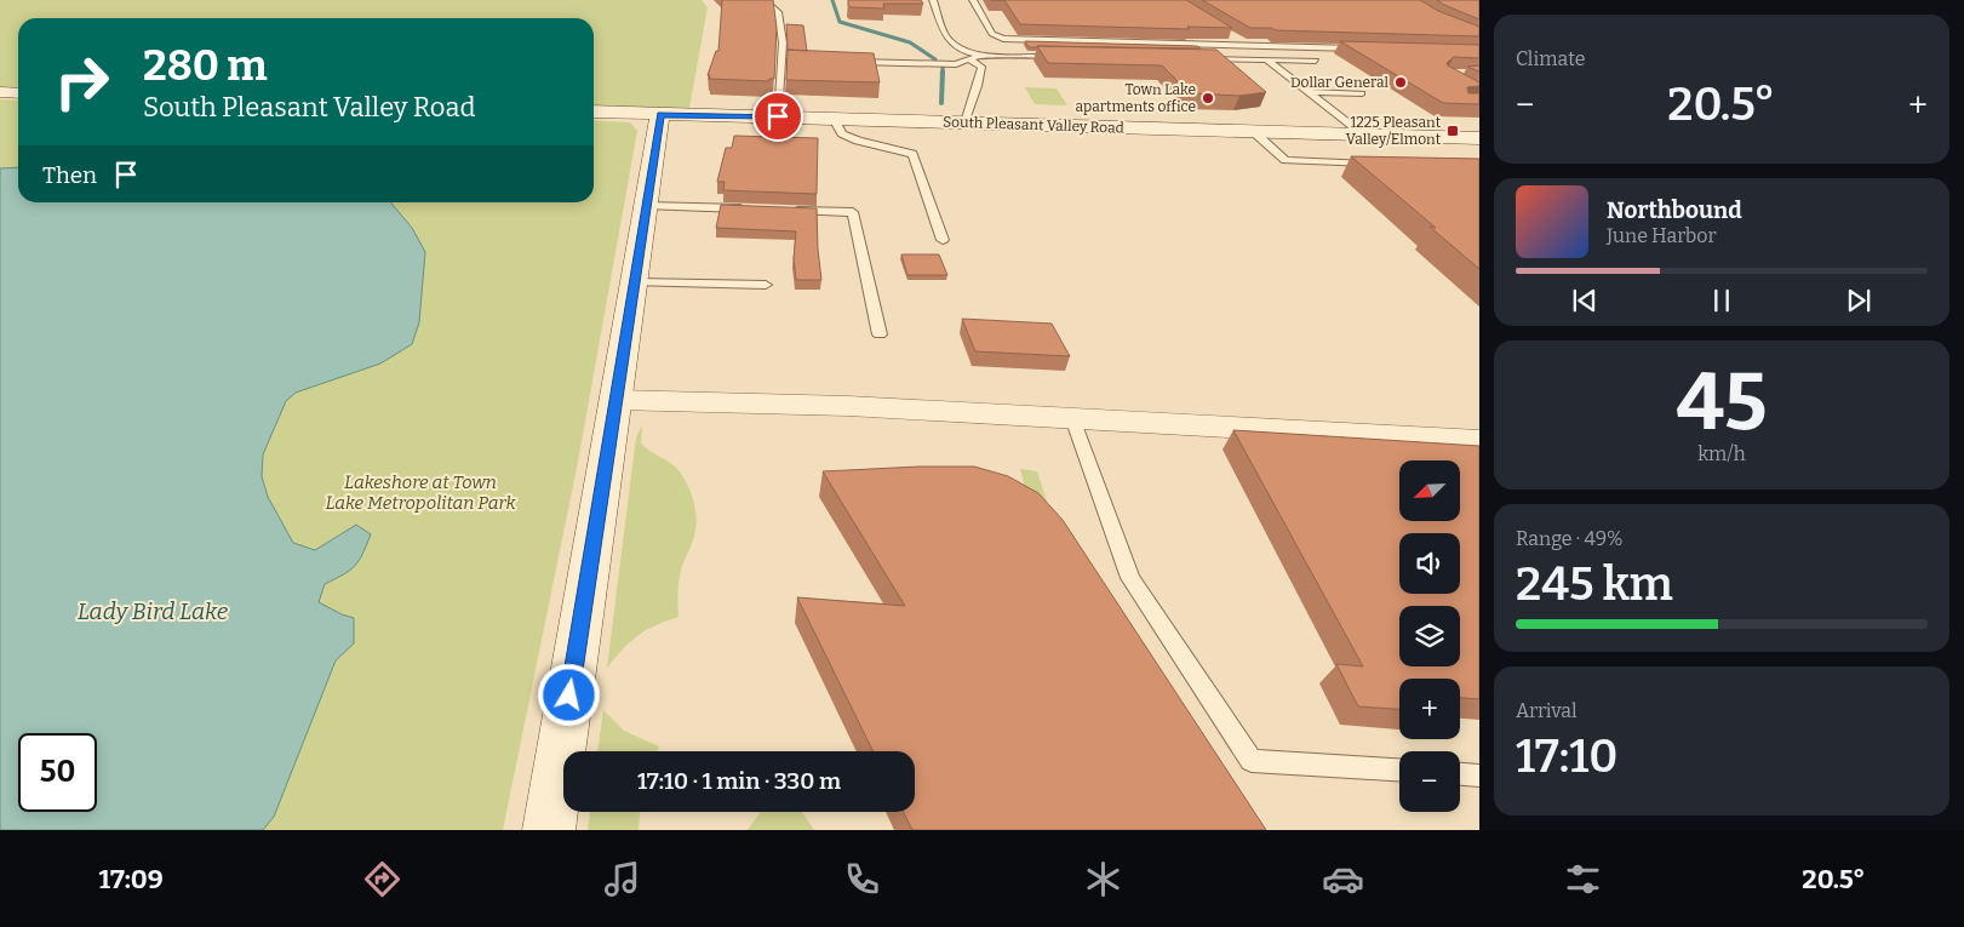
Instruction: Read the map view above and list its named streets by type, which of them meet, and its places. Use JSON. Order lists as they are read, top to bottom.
{
  "streets": {
    "main road": ["South Pleasant Valley Road"]
  },
  "water": ["Lady Bird Lake"],
  "parks": ["Lakeshore at Town Lake Metropolitan Park"],
  "places": {
    "other": ["Dollar General", "Town Lake apartments office"],
    "transit": ["1225 Pleasant Valley/Elmont"]
  },
  "north": "bottom left",
  "page": {
    "tile": [
      "Climate",
      ["45", "km/h"],
      ["Range · 49%", "245 km"],
      ["Arrival", "17:10"]
    ],
    "turn": ["280 m", "South Pleasant Valley Road"],
    "heat": ["−", "20.5°", "+"],
    "then": "Then",
    "song": ["Northbound", "June Harbor"],
    "map_buttons": ["+", "−"],
    "limit": "50",
    "trip": "17:10 · 1 min · 330 m",
    "tabs": ["17:09", "20.5°"]
  }
}
